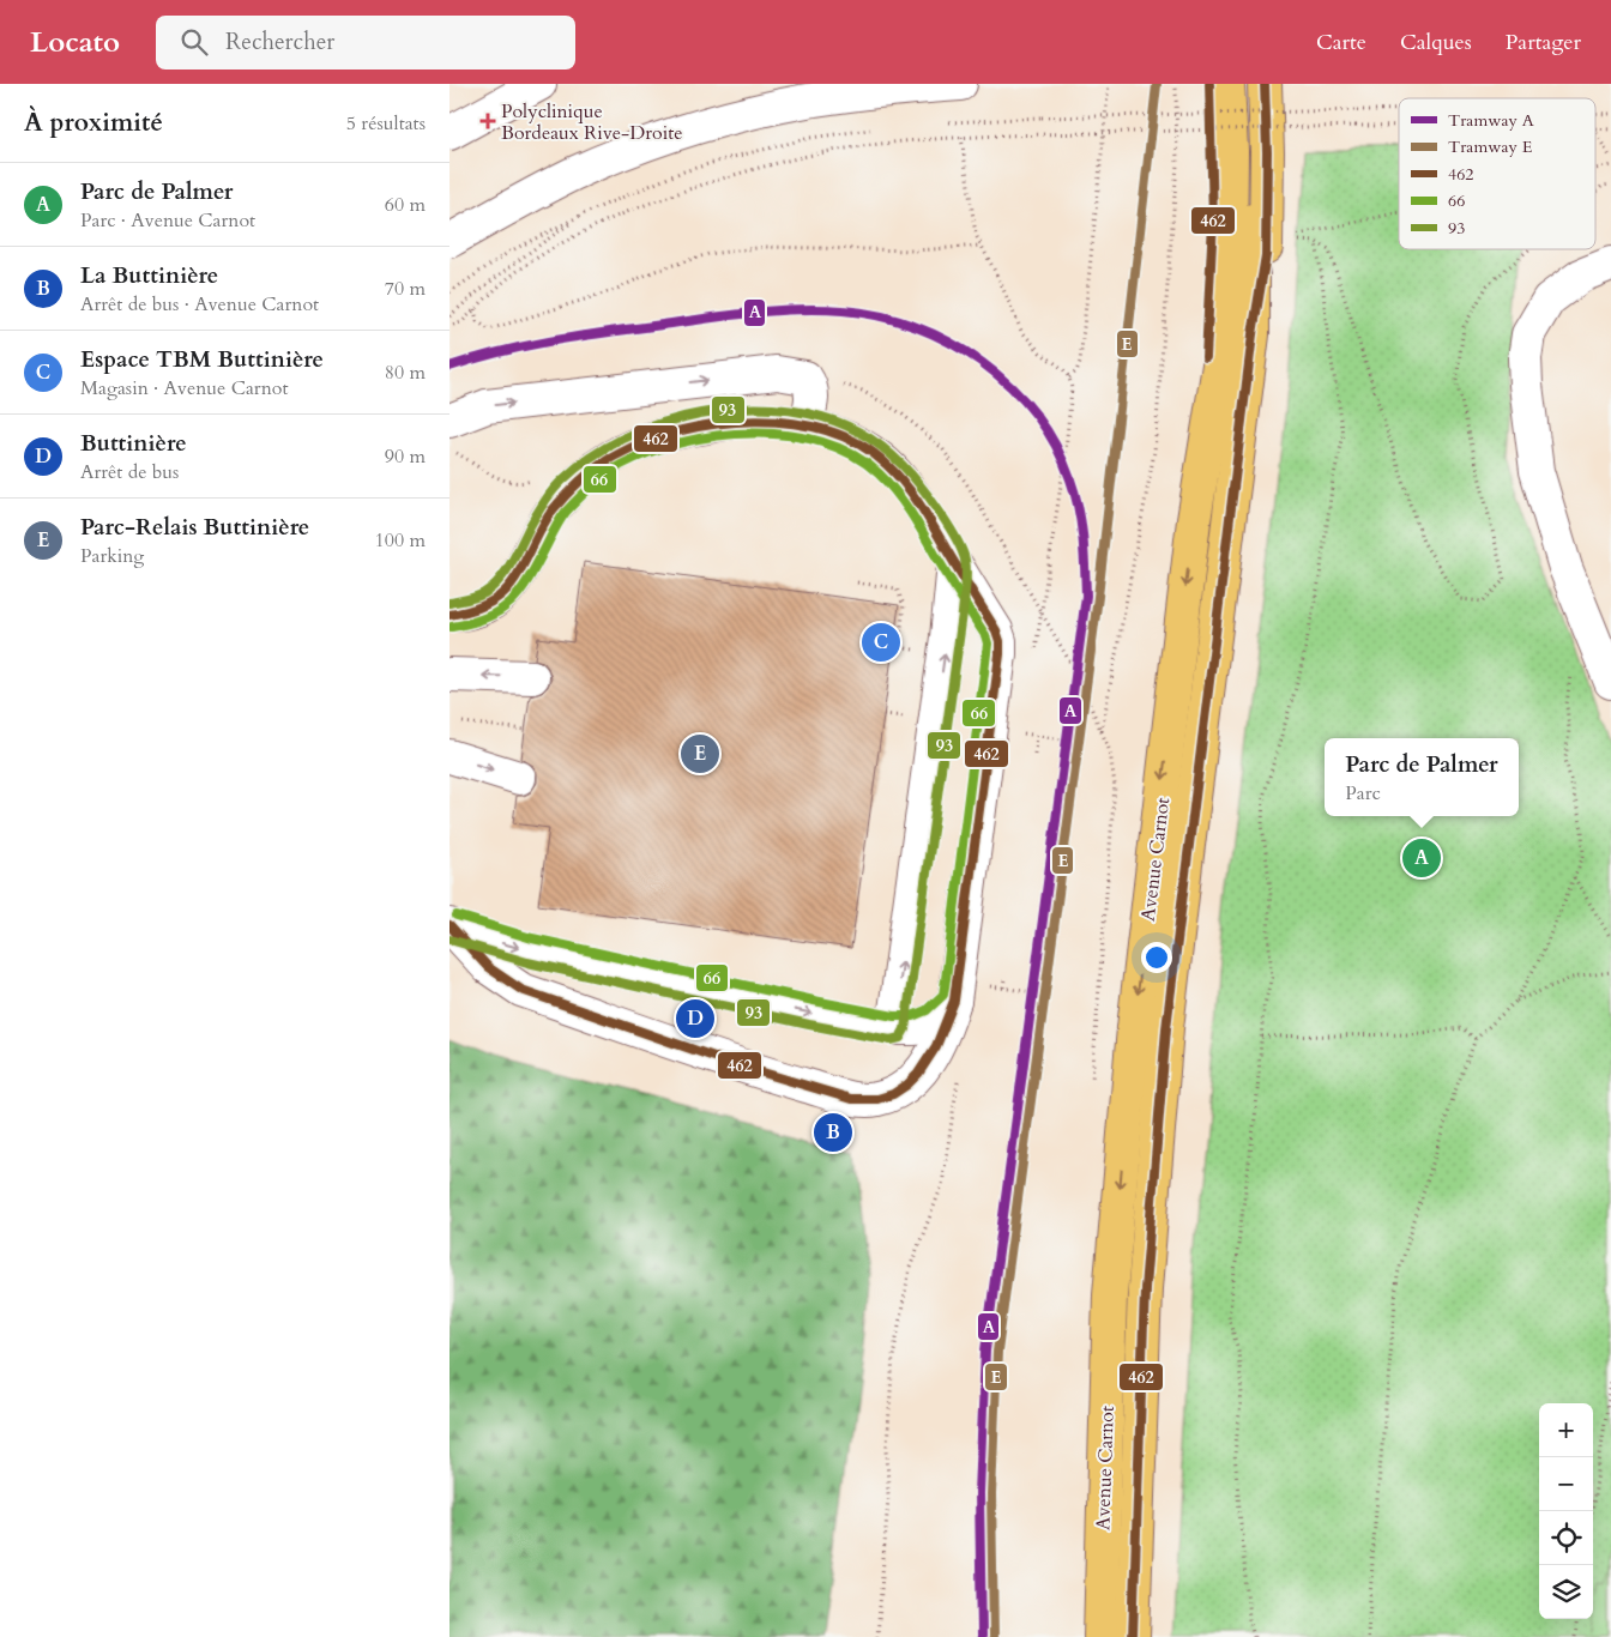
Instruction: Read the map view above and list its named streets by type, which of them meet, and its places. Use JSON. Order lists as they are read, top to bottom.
{
  "streets": {
    "main road": ["Avenue Carnot"]
  },
  "places": {
    "health": ["Polyclinique Bordeaux Rive-Droite"]
  },
  "lines": [
    "transit line 462",
    "tram line E",
    "tram line A",
    "transit line 93",
    "transit line 66"
  ],
  "legend": [
    "Tramway A",
    "Tramway E",
    "462",
    "66",
    "93"
  ],
  "page": {
    "header": "Locato",
    "search": "Rechercher",
    "nav": ["Carte", "Calques", "Partager"],
    "heading": ["À proximité", "5 résultats"],
    "list": [
      {
        "mark": "A",
        "name": "Parc de Palmer",
        "note": "Parc · Avenue Carnot",
        "value": "60 m"
      },
      {
        "mark": "B",
        "name": "La Buttinière",
        "note": "Arrêt de bus · Avenue Carnot",
        "value": "70 m"
      },
      {
        "mark": "C",
        "name": "Espace TBM Buttinière",
        "note": "Magasin · Avenue Carnot",
        "value": "80 m"
      },
      {
        "mark": "D",
        "name": "Buttinière",
        "note": "Arrêt de bus",
        "value": "90 m"
      },
      {
        "mark": "E",
        "name": "Parc-Relais Buttinière",
        "note": "Parking",
        "value": "100 m"
      }
    ],
    "pins": [
      "C",
      "E",
      "A",
      "D",
      "B"
    ],
    "popup": ["Parc de Palmer", "Parc"],
    "map_buttons": ["+", "−"]
  }
}
